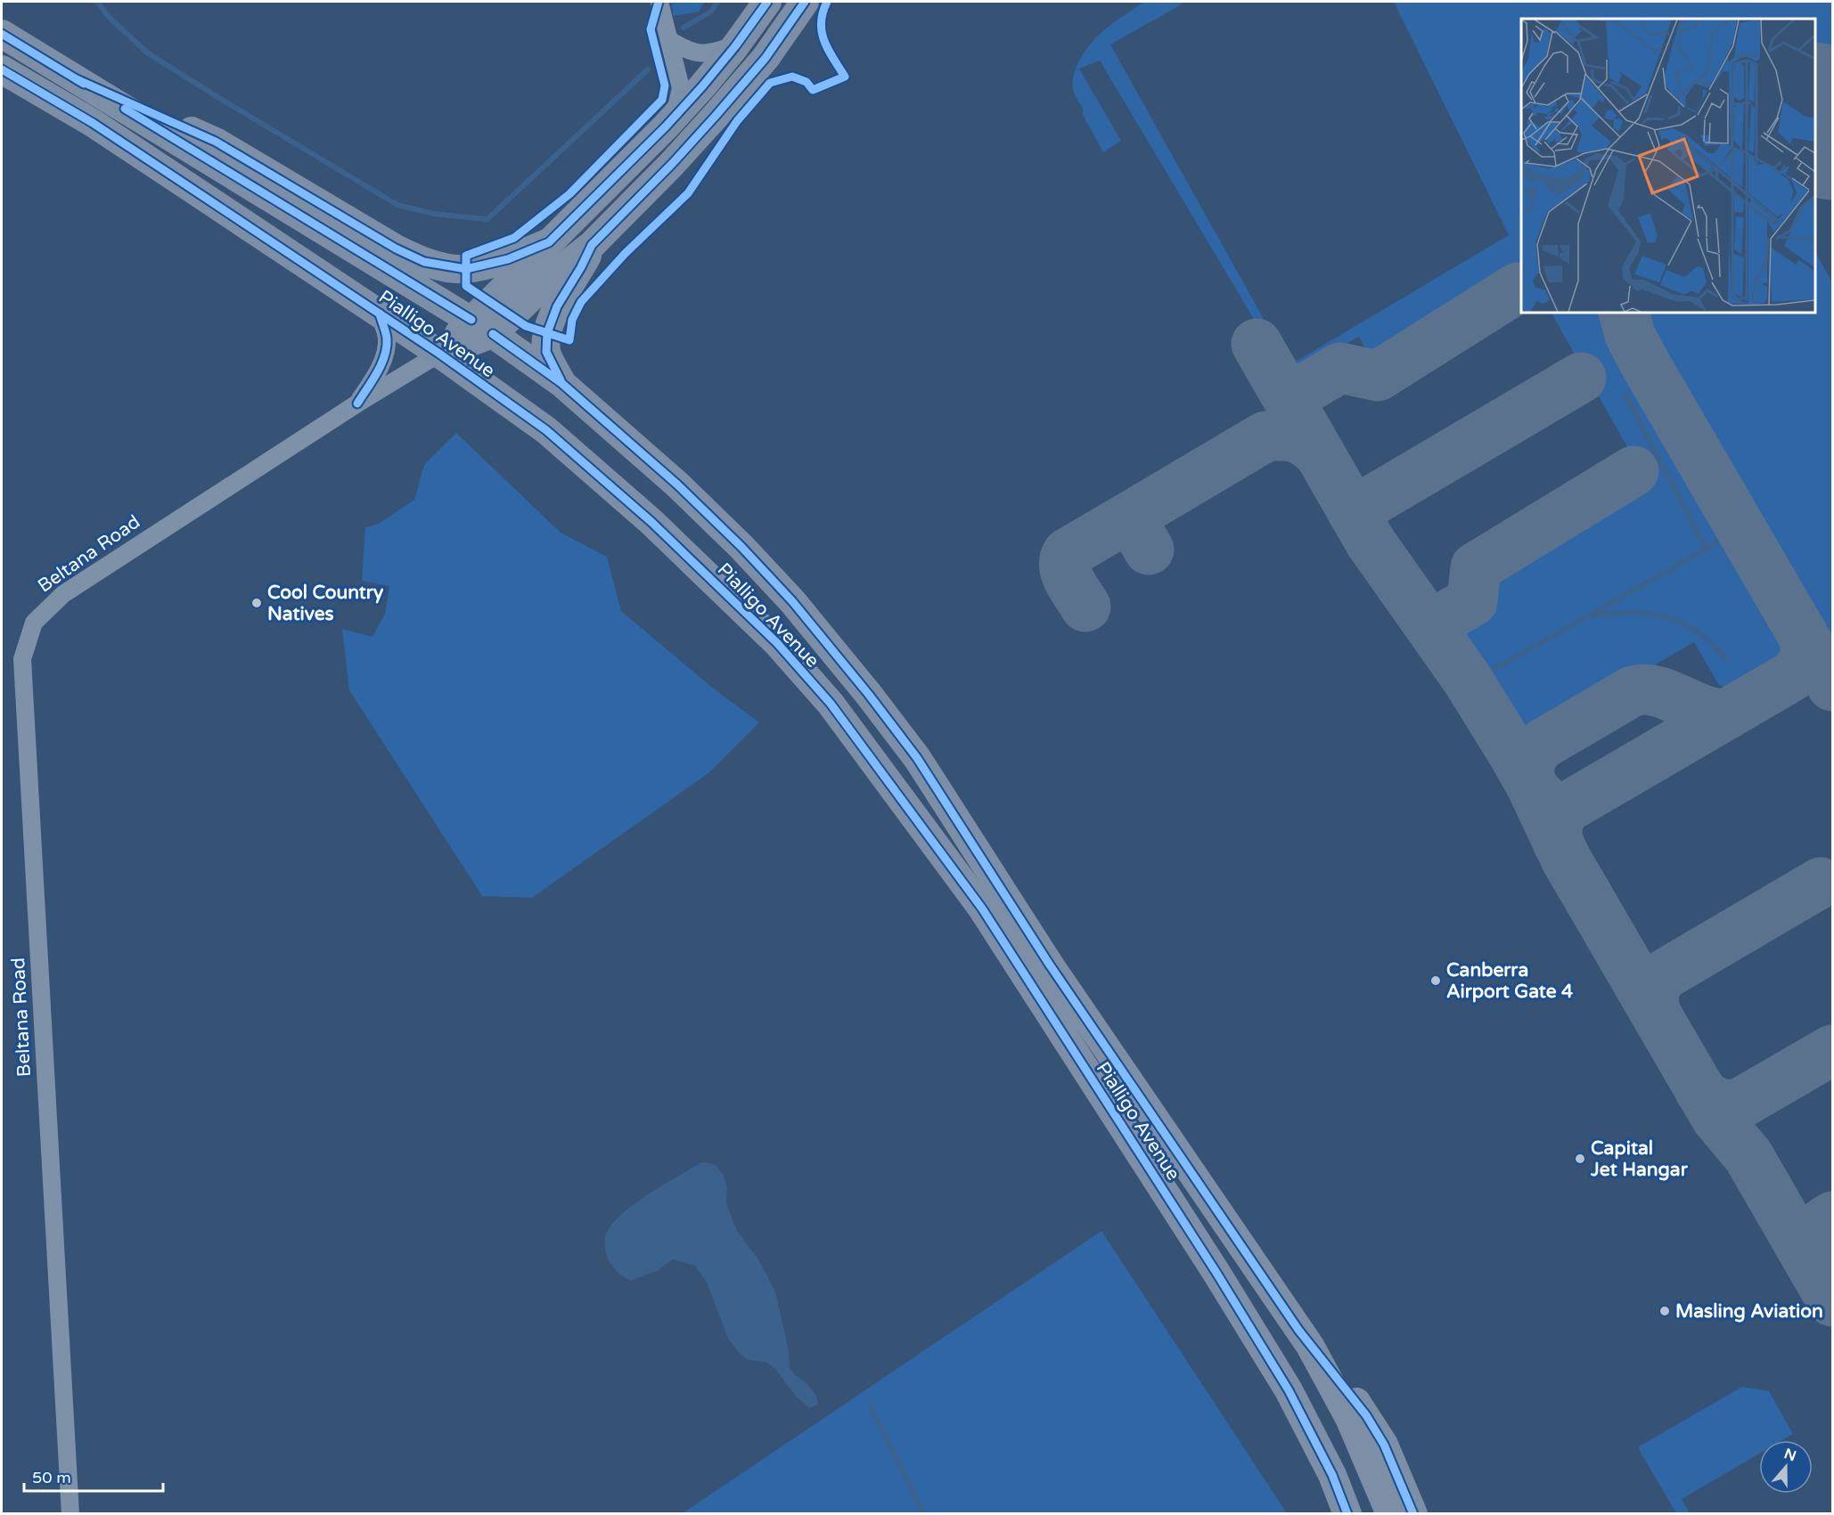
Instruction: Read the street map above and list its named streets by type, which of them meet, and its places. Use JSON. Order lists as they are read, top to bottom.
{
  "streets": {
    "main road": ["Pialligo Avenue"],
    "street": ["Beltana Road"]
  },
  "crossings": [
    ["Pialligo Avenue", "Beltana Road"]
  ],
  "places": [
    "Cool Country Natives",
    "Canberra Airport Gate 4",
    "Capital Jet Hangar",
    "Masling Aviation"
  ],
  "scale_bar": "50 m",
  "north": "top"
}
